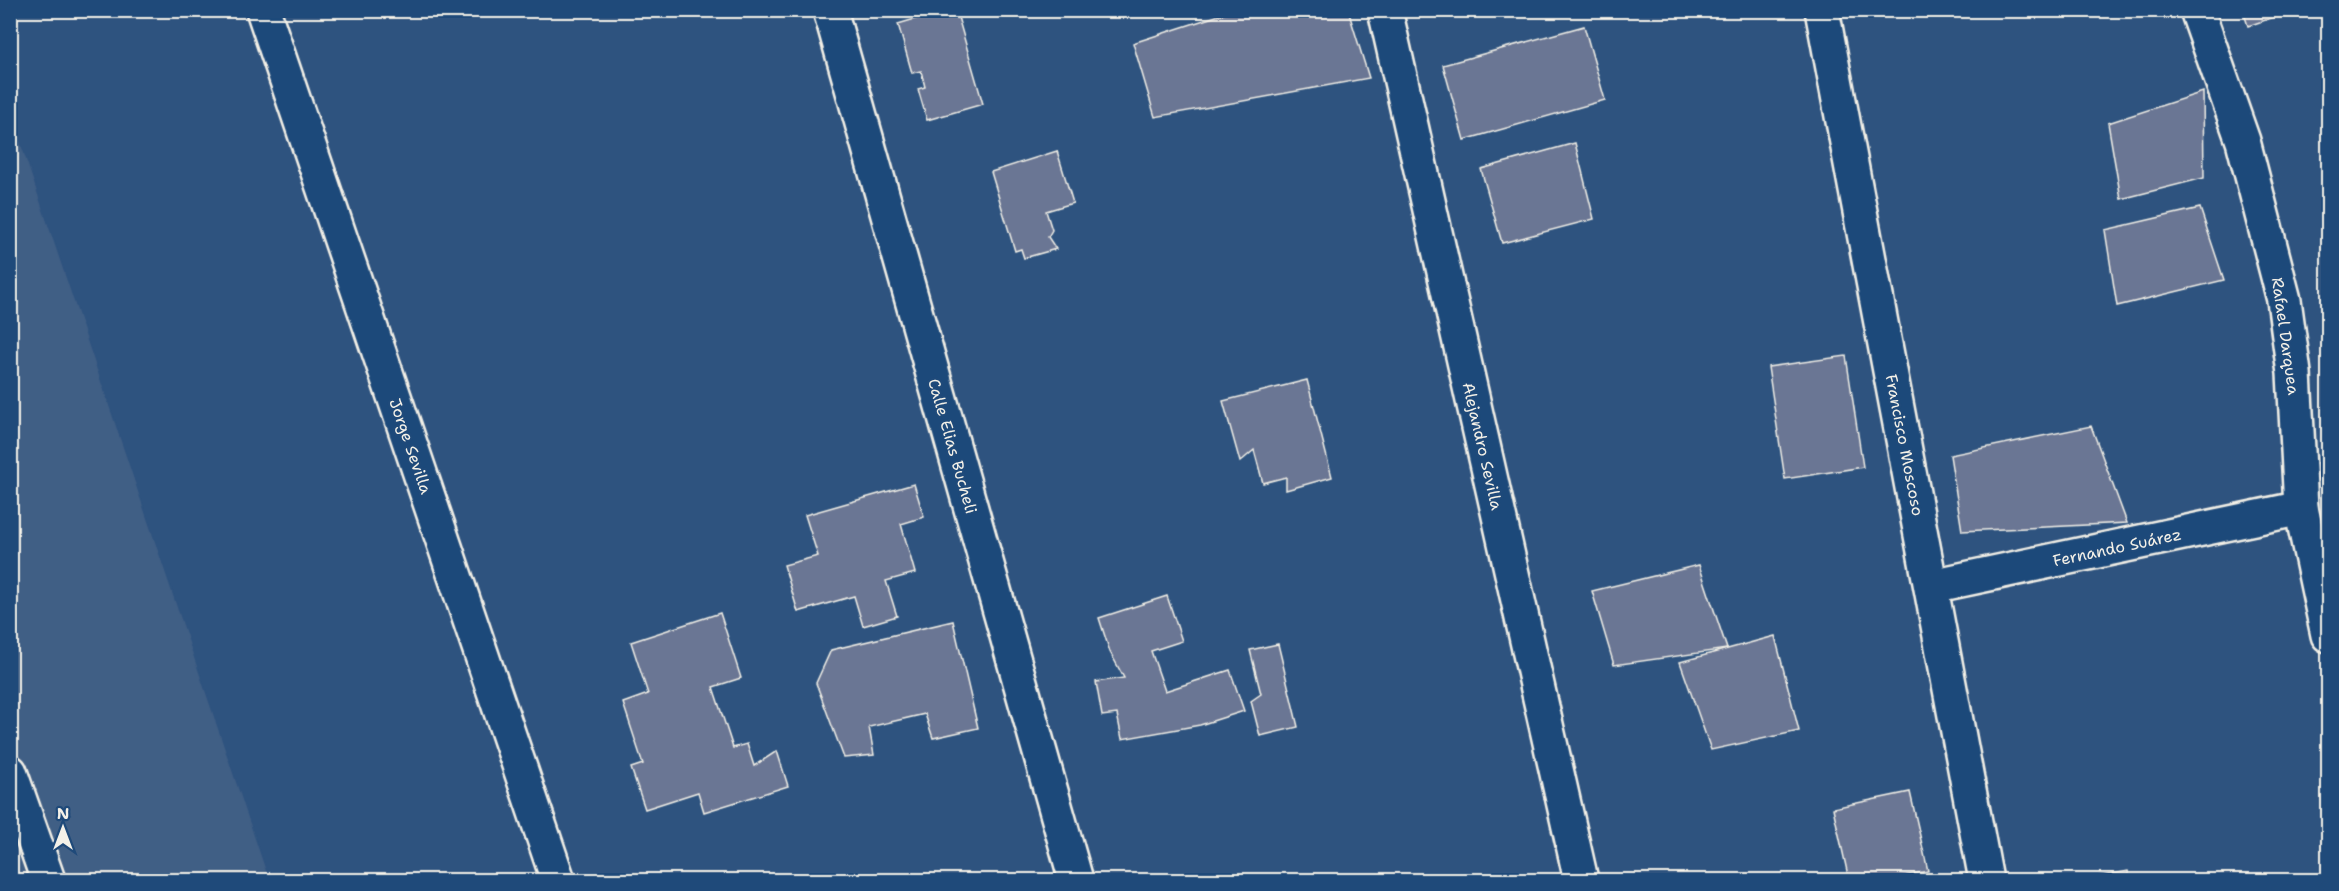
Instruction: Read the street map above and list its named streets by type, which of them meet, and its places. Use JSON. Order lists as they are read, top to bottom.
{
  "streets": {
    "street": [
      "Rafael Darquea",
      "Francisco Moscoso",
      "Jorge Sevilla",
      "Calle Elias Bucheli",
      "Alejandro Sevilla",
      "Fernando Suárez"
    ]
  },
  "crossings": [
    ["Rafael Darquea", "Fernando Suárez"],
    ["Francisco Moscoso", "Fernando Suárez"]
  ],
  "north": "top"
}
